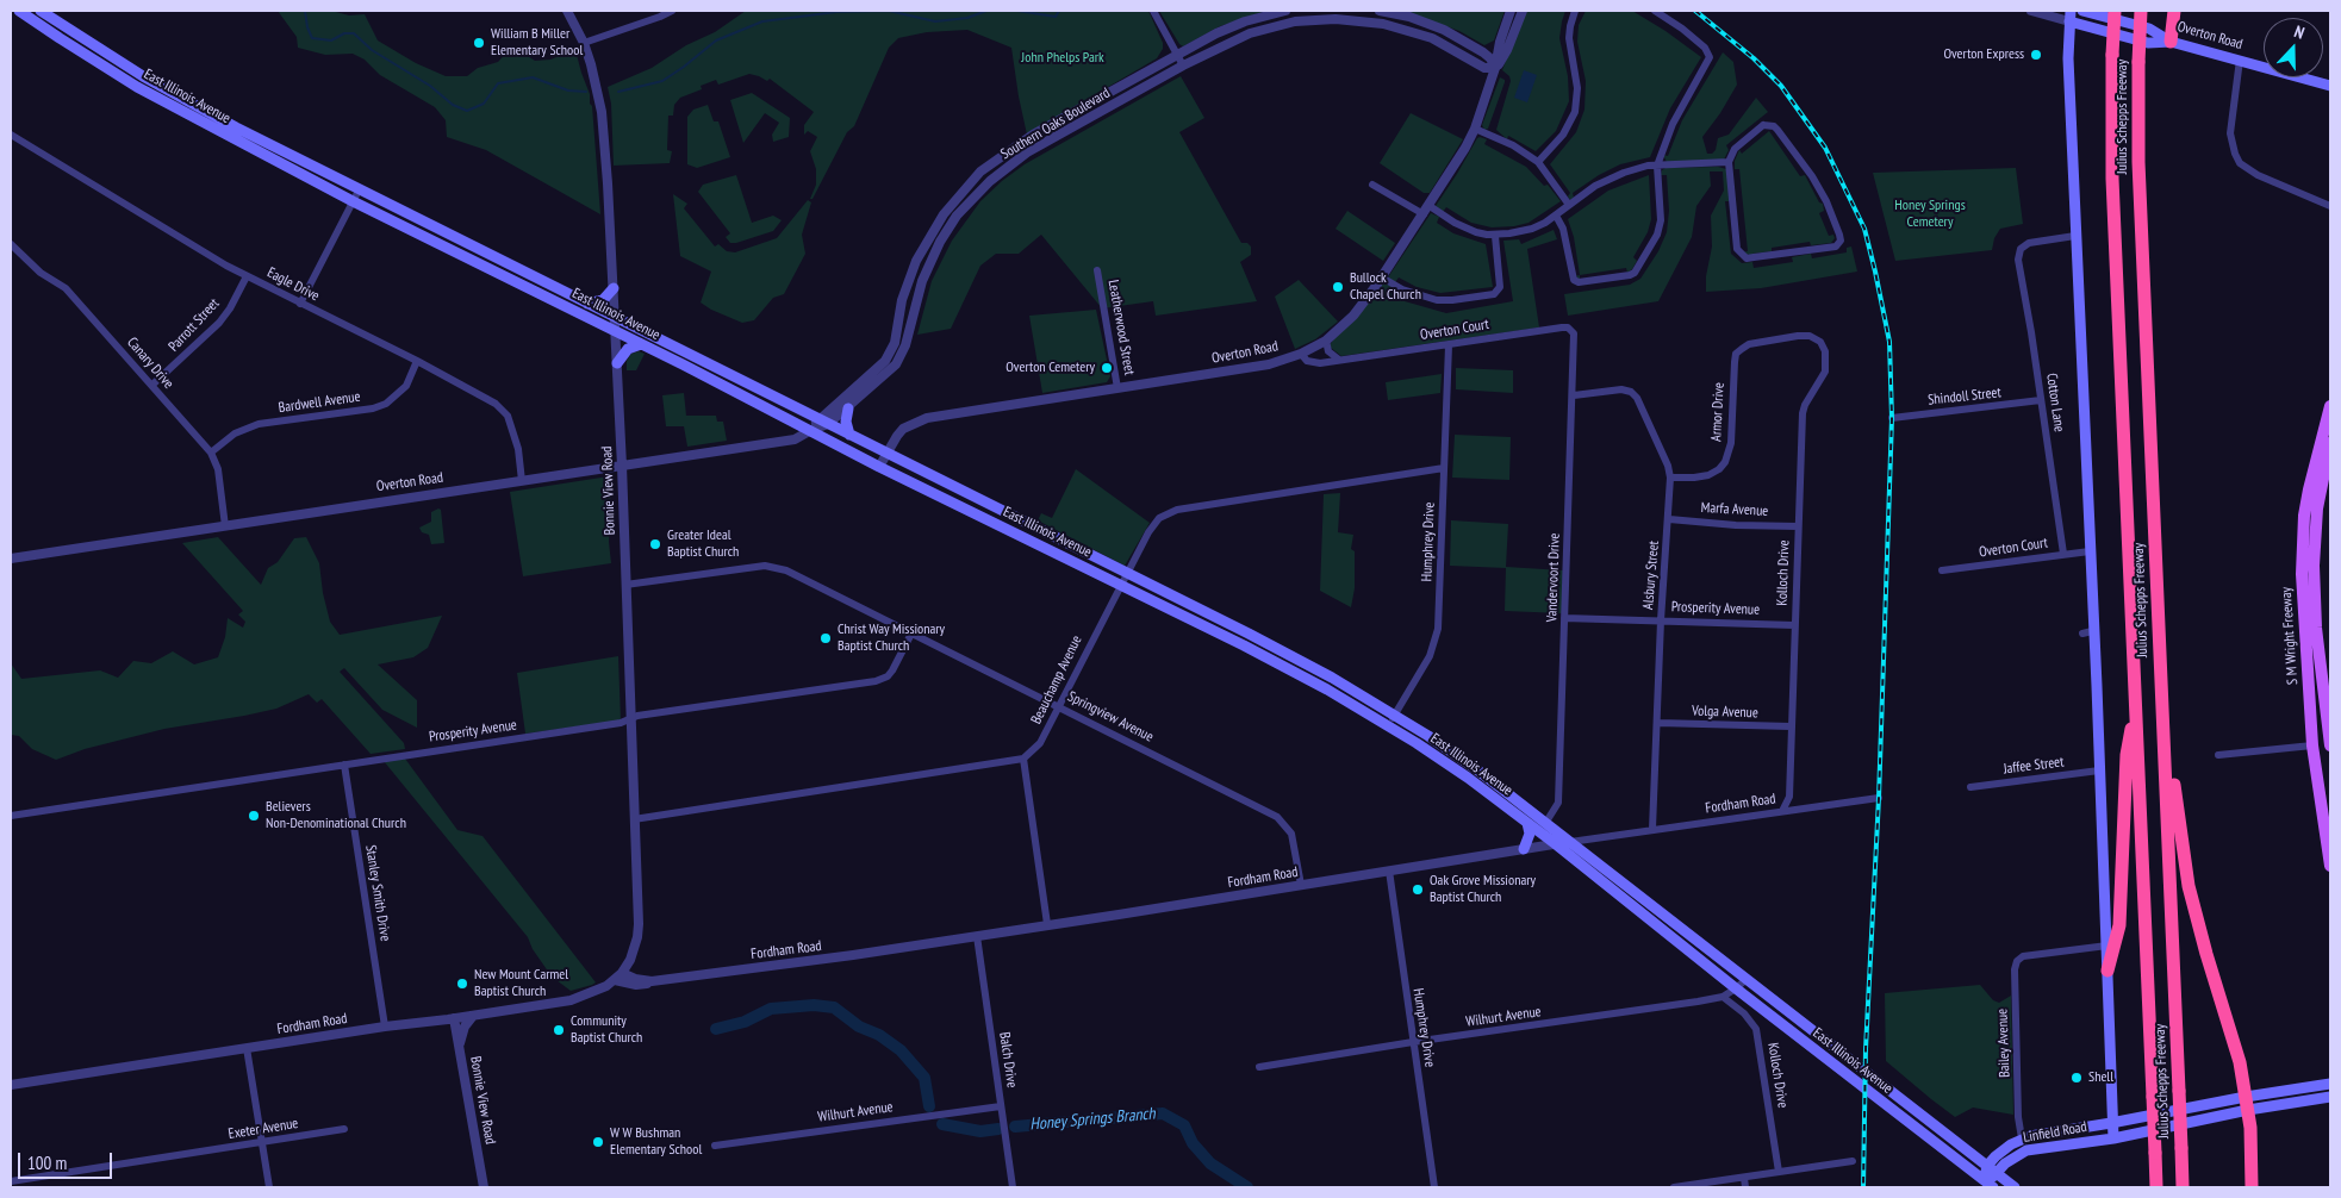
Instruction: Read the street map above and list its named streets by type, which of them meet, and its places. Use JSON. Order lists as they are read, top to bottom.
{
  "streets": {
    "highway": ["Julius Schepps Freeway"],
    "main road": [
      "Overton Road",
      "East Illinois Avenue",
      "S M Wright Freeway",
      "Linfield Road"
    ],
    "street": [
      "Southern Oaks Boulevard",
      "Eagle Drive",
      "Parrott Street",
      "Leatherwood Street",
      "Overton Court",
      "Canary Drive",
      "Shindoll Street",
      "Bardwell Avenue",
      "Cotton Lane",
      "Armor Drive",
      "Bonnie View Road",
      "Marfa Avenue",
      "Humphrey Drive",
      "Kolloch Drive",
      "Alsbury Street",
      "Vandervoort Drive",
      "Prosperity Avenue",
      "Beauchamp Avenue",
      "Volga Avenue",
      "Springview Avenue",
      "Jaffee Street",
      "Fordham Road",
      "Stanley Smith Drive",
      "Wilhurt Avenue",
      "Bailey Avenue",
      "Balch Drive",
      "Exeter Avenue"
    ]
  },
  "crossings": [
    ["Overton Road", "East Illinois Avenue"],
    ["Overton Road", "Southern Oaks Boulevard"],
    ["Overton Road", "Eagle Drive"],
    ["Overton Road", "Leatherwood Street"],
    ["Overton Road", "Overton Court"],
    ["Overton Road", "Canary Drive"],
    ["Overton Road", "Bonnie View Road"],
    ["East Illinois Avenue", "Southern Oaks Boulevard"],
    ["East Illinois Avenue", "Bonnie View Road"],
    ["East Illinois Avenue", "Humphrey Drive"],
    ["East Illinois Avenue", "Vandervoort Drive"],
    ["East Illinois Avenue", "Beauchamp Avenue"],
    ["East Illinois Avenue", "Fordham Road"],
    ["East Illinois Avenue", "Wilhurt Avenue"],
    ["East Illinois Avenue", "Linfield Road"],
    ["Eagle Drive", "Parrott Street"],
    ["Eagle Drive", "Bardwell Avenue"],
    ["Parrott Street", "Canary Drive"],
    ["Overton Court", "Cotton Lane"],
    ["Overton Court", "Humphrey Drive"],
    ["Overton Court", "Vandervoort Drive"],
    ["Canary Drive", "Bardwell Avenue"],
    ["Shindoll Street", "Cotton Lane"],
    ["Armor Drive", "Kolloch Drive"],
    ["Armor Drive", "Alsbury Street"],
    ["Bonnie View Road", "Prosperity Avenue"],
    ["Bonnie View Road", "Springview Avenue"],
    ["Bonnie View Road", "Fordham Road"],
    ["Marfa Avenue", "Kolloch Drive"],
    ["Marfa Avenue", "Alsbury Street"],
    ["Humphrey Drive", "Beauchamp Avenue"],
    ["Humphrey Drive", "Fordham Road"],
    ["Humphrey Drive", "Wilhurt Avenue"],
    ["Kolloch Drive", "Prosperity Avenue"],
    ["Kolloch Drive", "Volga Avenue"],
    ["Kolloch Drive", "Fordham Road"],
    ["Kolloch Drive", "Wilhurt Avenue"],
    ["Alsbury Street", "Vandervoort Drive"],
    ["Alsbury Street", "Prosperity Avenue"],
    ["Alsbury Street", "Volga Avenue"],
    ["Alsbury Street", "Fordham Road"],
    ["Vandervoort Drive", "Prosperity Avenue"],
    ["Prosperity Avenue", "Springview Avenue"],
    ["Prosperity Avenue", "Stanley Smith Drive"],
    ["Beauchamp Avenue", "Springview Avenue"],
    ["Springview Avenue", "Fordham Road"],
    ["Fordham Road", "Stanley Smith Drive"],
    ["Fordham Road", "Balch Drive"],
    ["Wilhurt Avenue", "Balch Drive"],
    ["Bailey Avenue", "Linfield Road"]
  ],
  "water": ["Honey Springs Branch"],
  "parks": ["John Phelps Park", "Honey Springs Cemetery"],
  "places": [
    "William B Miller Elementary School",
    "Overton Express",
    "Bullock Chapel Church",
    "Overton Cemetery",
    "Greater Ideal Baptist Church",
    "Christ Way Missionary Baptist Church",
    "Believers Non-Denominational Church",
    "Oak Grove Missionary Baptist Church",
    "New Mount Carmel Baptist Church",
    "Community Baptist Church",
    "Shell",
    "W W Bushman Elementary School"
  ],
  "scale_bar": "100 m",
  "north": "top"
}
